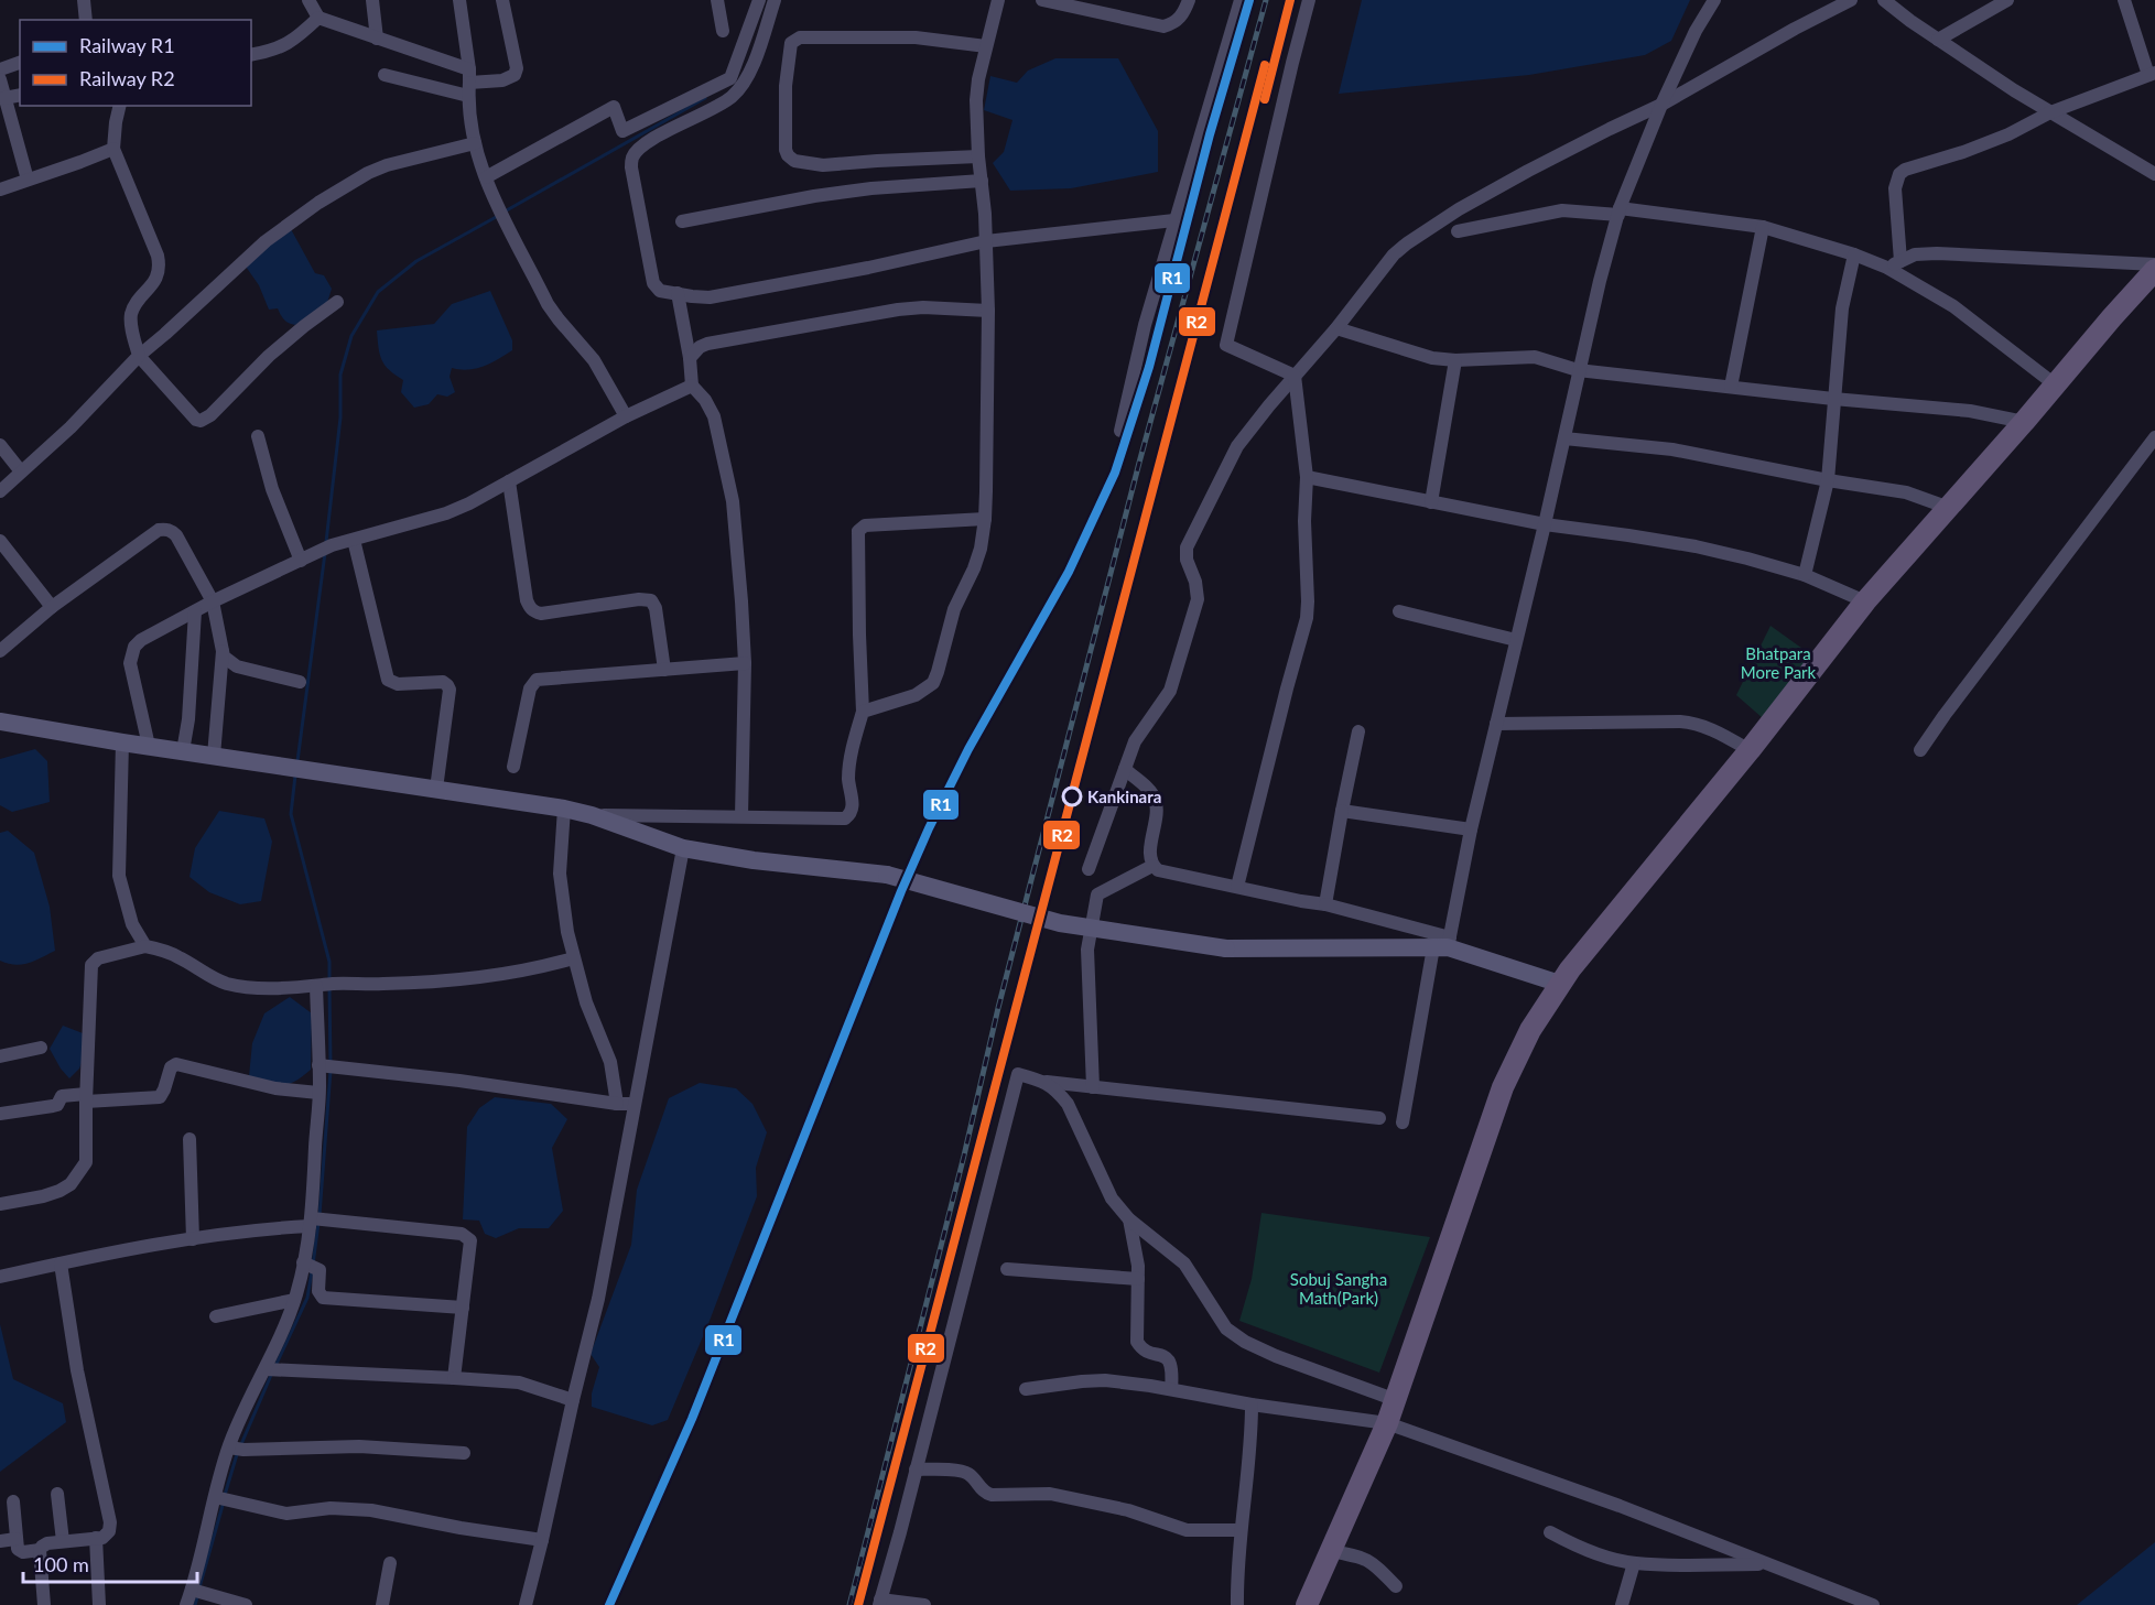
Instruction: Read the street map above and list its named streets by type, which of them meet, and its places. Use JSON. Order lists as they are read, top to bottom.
{
  "parks": ["Bhatpara More Park", "Sobuj Sangha Math(Park)"],
  "places": ["Kankinara"],
  "lines": ["rail line R1", "rail line R2"],
  "legend": ["Railway R1", "Railway R2"],
  "scale_bar": "100 m"
}
